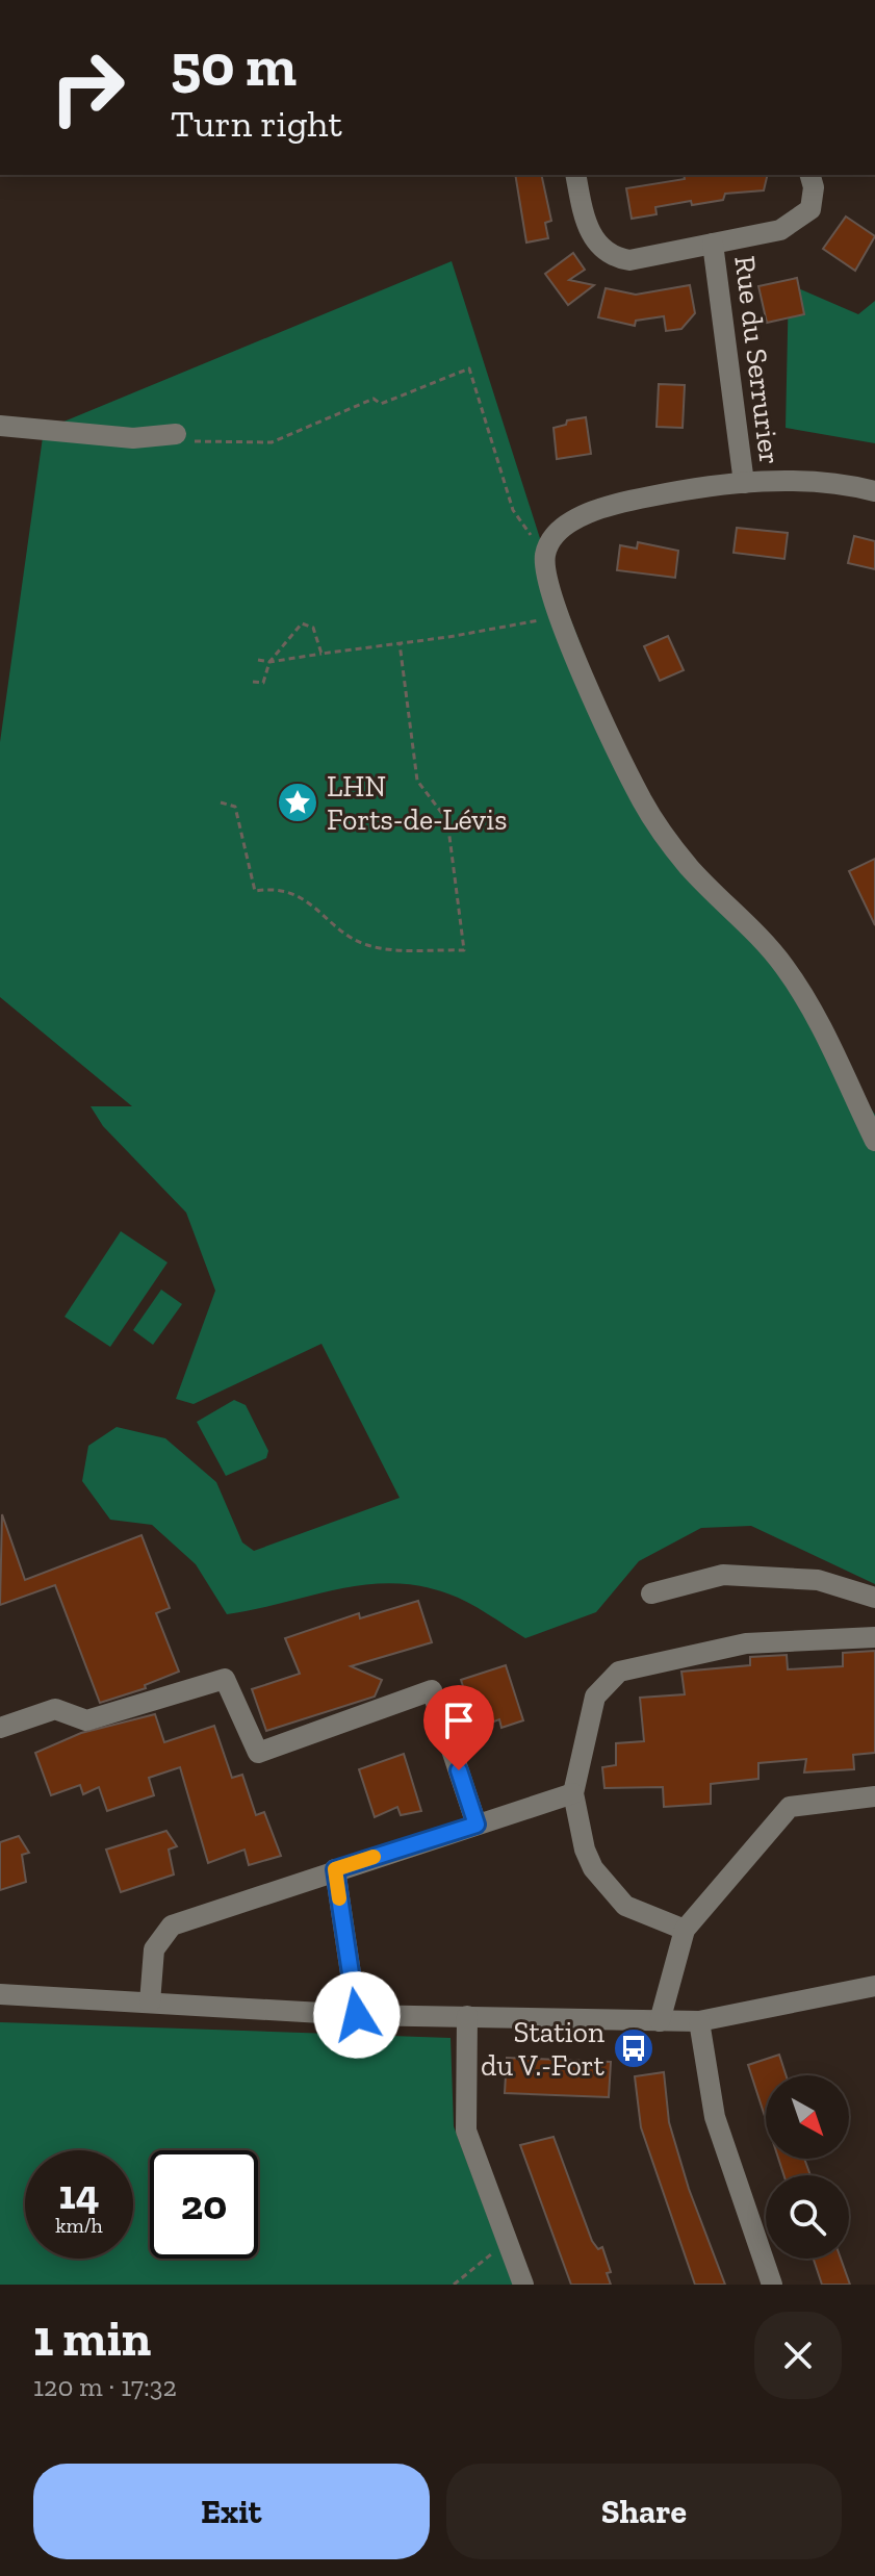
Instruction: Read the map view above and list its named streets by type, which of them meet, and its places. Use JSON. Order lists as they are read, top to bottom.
{
  "streets": {
    "street": ["Rue du Serrurier"]
  },
  "places": {
    "place": ["LHN Forts-de-Lévis"],
    "bus stop": ["Station du V.-Fort"]
  },
  "north": "bottom right",
  "page": {
    "turn": ["50 m", "Turn right"],
    "speed": "14 km/h",
    "limit": "20",
    "heading": ["1 min", "120 m · 17:32"],
    "buttons": ["Exit", "Share"]
  }
}
